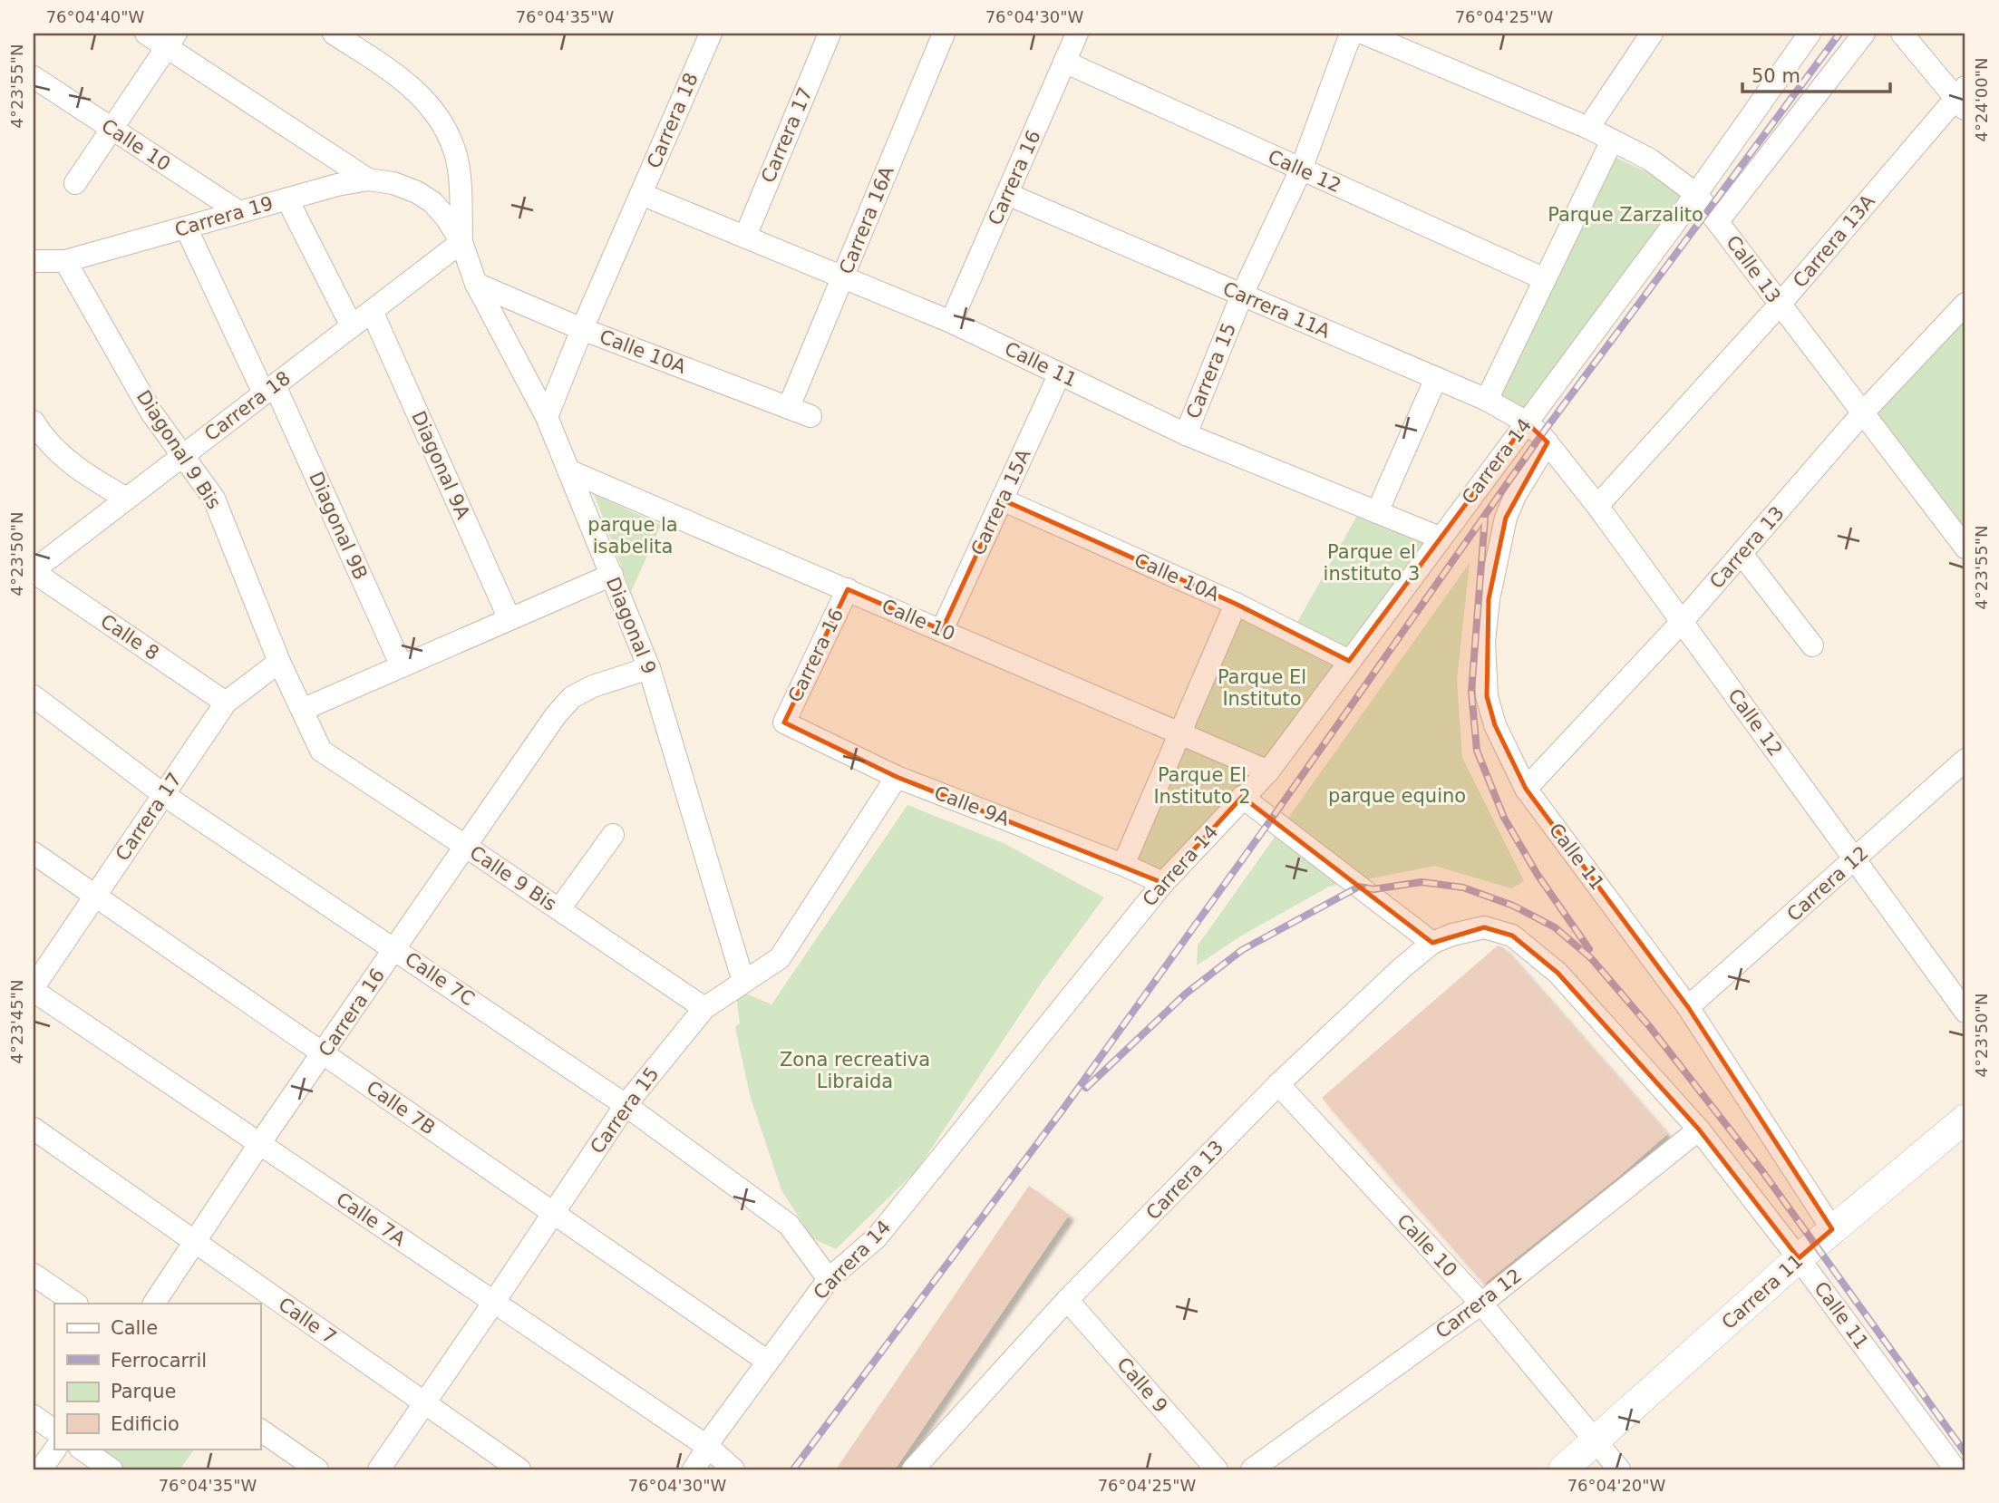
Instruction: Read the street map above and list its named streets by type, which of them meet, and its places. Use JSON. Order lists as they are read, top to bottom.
{
  "streets": {
    "street": [
      "Carrera 18",
      "Carrera 17",
      "Calle 10",
      "Calle 12",
      "Carrera 16",
      "Carrera 19",
      "Carrera 16A",
      "Carrera 13A",
      "Calle 13",
      "Carrera 11A",
      "Calle 10A",
      "Calle 11",
      "Carrera 15",
      "Diagonal 9 Bis",
      "Carrera 14",
      "Diagonal 9A",
      "Carrera 15A",
      "Diagonal 9B",
      "Carrera 13",
      "Diagonal 9",
      "Calle 8",
      "Calle 9A",
      "Calle 9 Bis",
      "Carrera 12",
      "Calle 7C",
      "Calle 7B",
      "Calle 7A",
      "Carrera 11",
      "Calle 7",
      "Calle 9"
    ]
  },
  "crossings": [
    ["Carrera 18", "Calle 10A"],
    ["Carrera 18", "Calle 11"],
    ["Carrera 18", "Diagonal 9 Bis"],
    ["Carrera 18", "Diagonal 9A"],
    ["Carrera 18", "Diagonal 9B"],
    ["Carrera 18", "Diagonal 9"],
    ["Carrera 18", "Calle 8"],
    ["Carrera 17", "Calle 11"],
    ["Carrera 17", "Diagonal 9 Bis"],
    ["Carrera 17", "Calle 8"],
    ["Carrera 17", "Calle 7C"],
    ["Carrera 17", "Calle 7B"],
    ["Carrera 17", "Calle 7A"],
    ["Calle 10", "Carrera 16"],
    ["Calle 10", "Carrera 19"],
    ["Calle 10", "Carrera 14"],
    ["Calle 10", "Carrera 15A"],
    ["Calle 10", "Carrera 13"],
    ["Calle 10", "Diagonal 9"],
    ["Calle 10", "Carrera 12"],
    ["Calle 10", "Carrera 11"],
    ["Calle 12", "Carrera 16"],
    ["Calle 12", "Carrera 13A"],
    ["Calle 12", "Carrera 11A"],
    ["Calle 12", "Calle 11"],
    ["Calle 12", "Carrera 15"],
    ["Calle 12", "Carrera 14"],
    ["Calle 12", "Carrera 13"],
    ["Calle 12", "Carrera 12"],
    ["Carrera 16", "Carrera 11A"],
    ["Carrera 16", "Calle 11"],
    ["Carrera 16", "Diagonal 9"],
    ["Carrera 16", "Calle 9A"],
    ["Carrera 16", "Calle 9 Bis"],
    ["Carrera 16", "Calle 7C"],
    ["Carrera 16", "Calle 7B"],
    ["Carrera 16", "Calle 7A"],
    ["Carrera 16", "Calle 7"],
    ["Carrera 19", "Diagonal 9 Bis"],
    ["Carrera 19", "Diagonal 9B"],
    ["Carrera 19", "Diagonal 9"],
    ["Carrera 16A", "Calle 10A"],
    ["Carrera 16A", "Calle 11"],
    ["Carrera 13A", "Calle 13"],
    ["Calle 13", "Carrera 14"],
    ["Calle 13", "Carrera 13"],
    ["Carrera 11A", "Calle 11"],
    ["Carrera 11A", "Carrera 15"],
    ["Carrera 11A", "Carrera 14"],
    ["Calle 10A", "Carrera 14"],
    ["Calle 10A", "Carrera 15A"],
    ["Calle 10A", "Diagonal 9"],
    ["Calle 11", "Carrera 15"],
    ["Calle 11", "Carrera 14"],
    ["Calle 11", "Carrera 15A"],
    ["Calle 11", "Carrera 13"],
    ["Calle 11", "Carrera 12"],
    ["Calle 11", "Carrera 11"],
    ["Carrera 15", "Diagonal 9"],
    ["Carrera 15", "Calle 9A"],
    ["Carrera 15", "Calle 9 Bis"],
    ["Carrera 15", "Calle 7C"],
    ["Carrera 15", "Calle 7B"],
    ["Carrera 15", "Calle 7A"],
    ["Carrera 15", "Calle 7"],
    ["Diagonal 9 Bis", "Calle 9 Bis"],
    ["Carrera 14", "Calle 9A"],
    ["Carrera 14", "Calle 7C"],
    ["Carrera 14", "Calle 7B"],
    ["Carrera 14", "Calle 7A"],
    ["Carrera 13", "Calle 9"]
  ],
  "parks": [
    "Parque Zarzalito",
    "parque la isabelita",
    "Parque el instituto 3",
    "Parque El Instituto",
    "Parque El Instituto 2",
    "parque equino",
    "Zona recreativa Libraida"
  ],
  "legend": [
    "Calle",
    "Ferrocarril",
    "Parque",
    "Edificio"
  ],
  "scale_bar": "50 m",
  "coordinates": [
    "76°04'40\"W",
    "76°04'35\"W",
    "76°04'30\"W",
    "76°04'25\"W",
    "4°23'55\"N",
    "4°24'00\"N",
    "4°23'50\"N",
    "4°23'45\"N",
    "76°04'20\"W"
  ]
}
